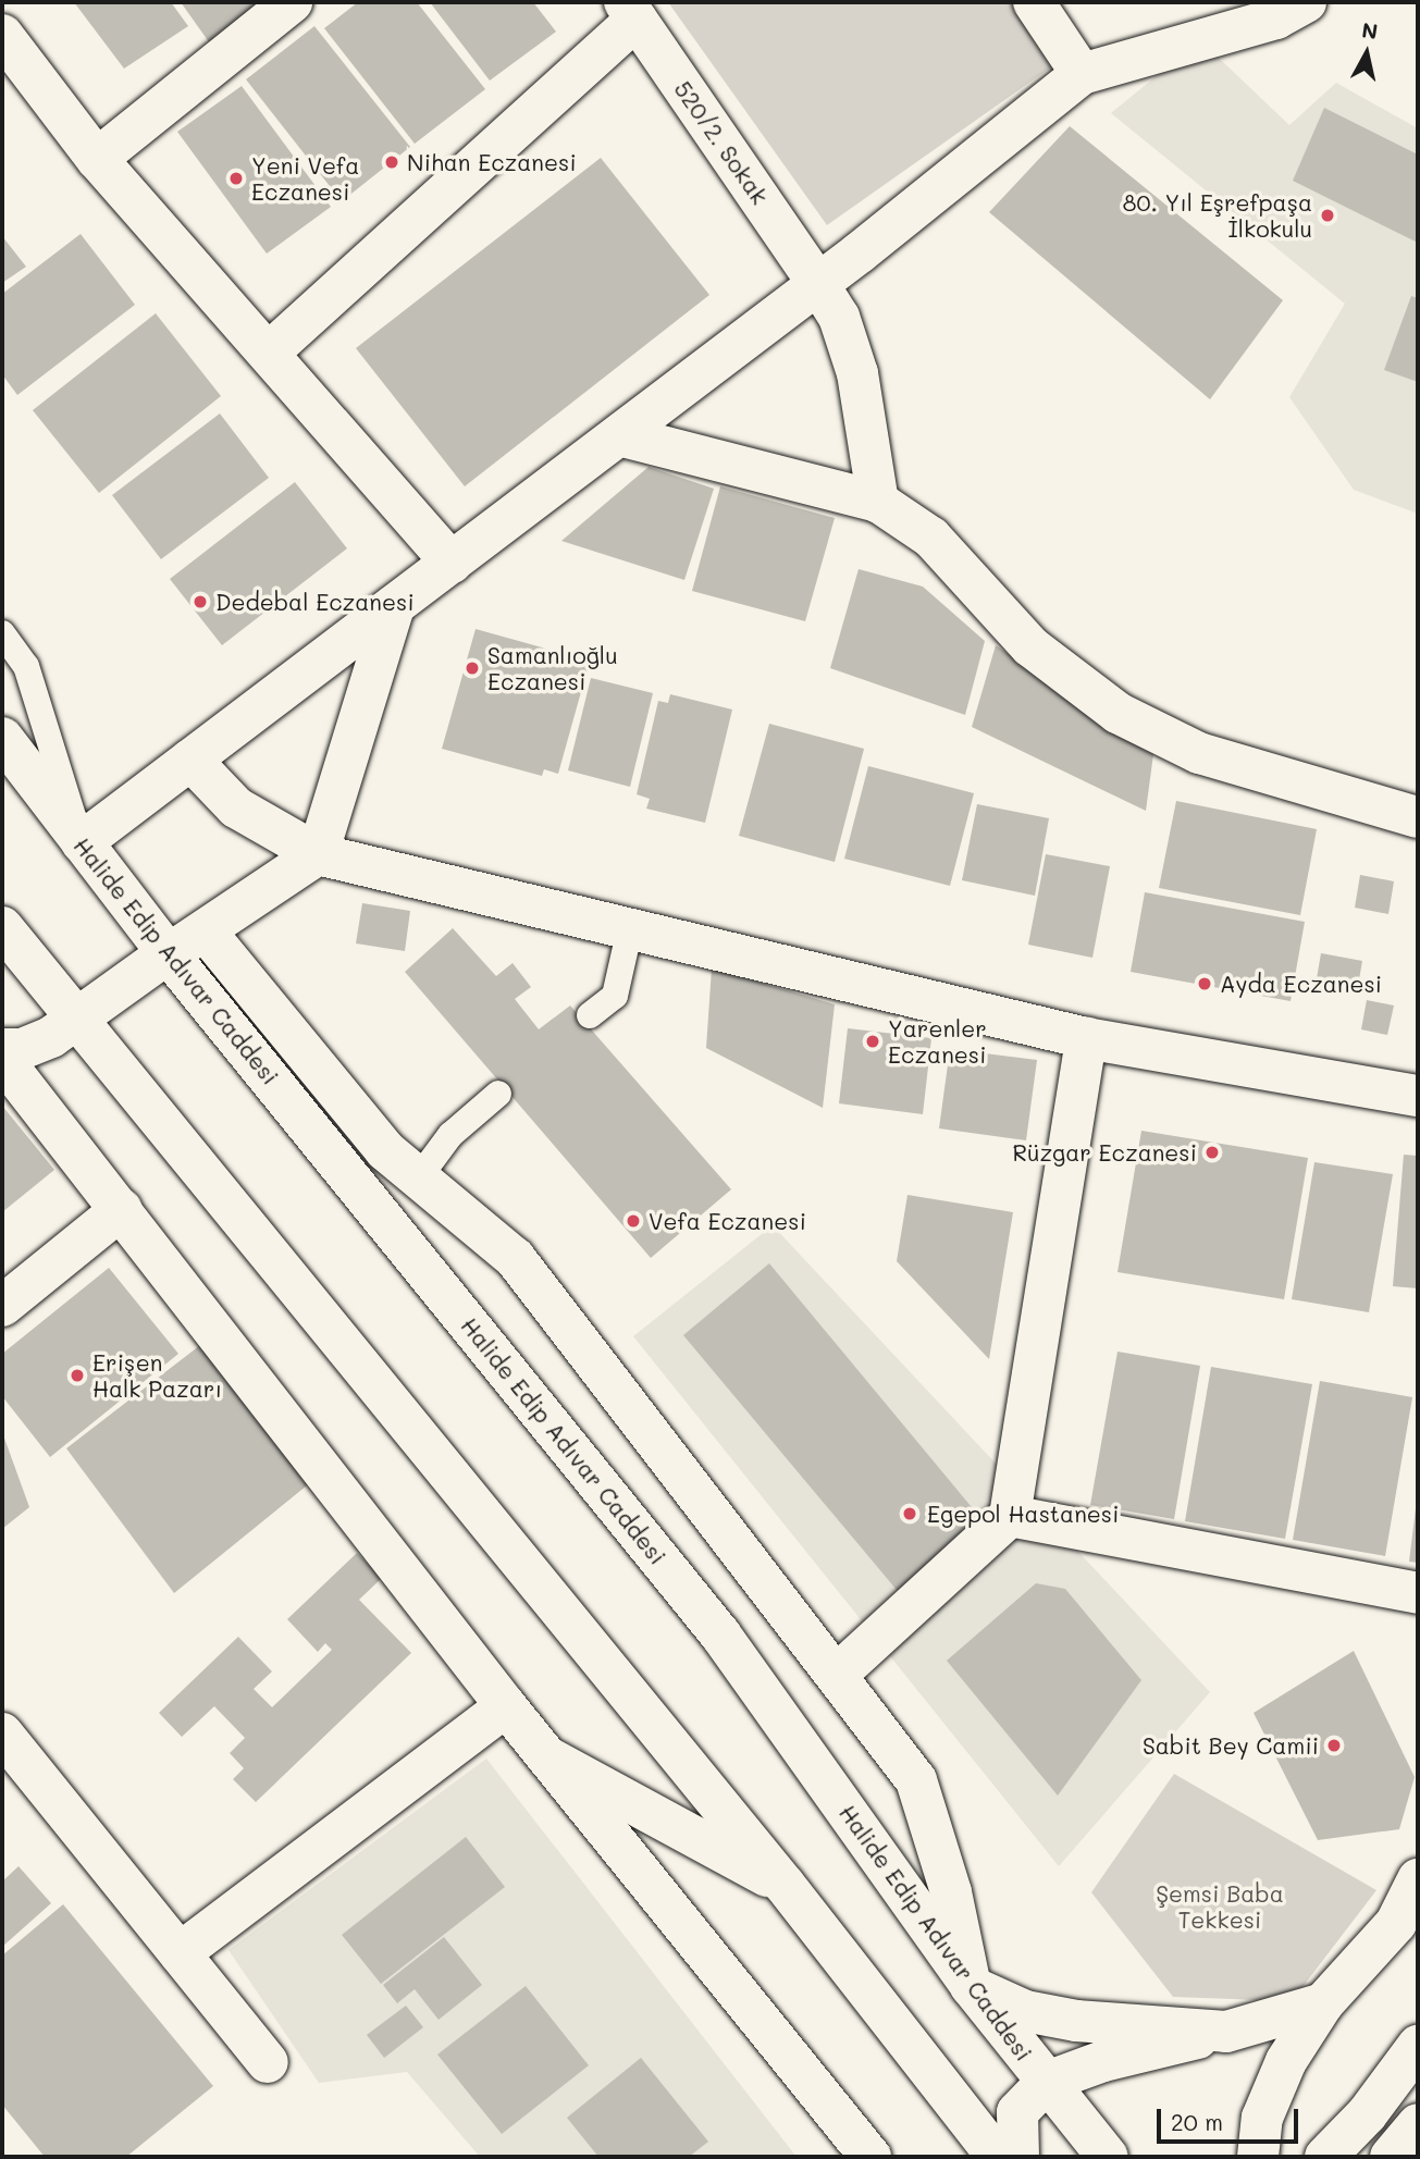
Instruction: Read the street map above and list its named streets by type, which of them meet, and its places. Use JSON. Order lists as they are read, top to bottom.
{
  "streets": {
    "street": ["520/2. Sokak", "Halide Edip Adıvar Caddesi"]
  },
  "parks": ["Şemsi Baba Tekkesi"],
  "places": [
    "Nihan Eczanesi",
    "Yeni Vefa Eczanesi",
    "80. Yıl Eşrefpaşa İlkokulu",
    "Dedebal Eczanesi",
    "Samanlıoğlu Eczanesi",
    "Ayda Eczanesi",
    "Yarenler Eczanesi",
    "Rüzgar Eczanesi",
    "Vefa Eczanesi",
    "Erişen Halk Pazarı",
    "Egepol Hastanesi",
    "Sabit Bey Camii"
  ],
  "scale_bar": "20 m",
  "north": "top"
}
